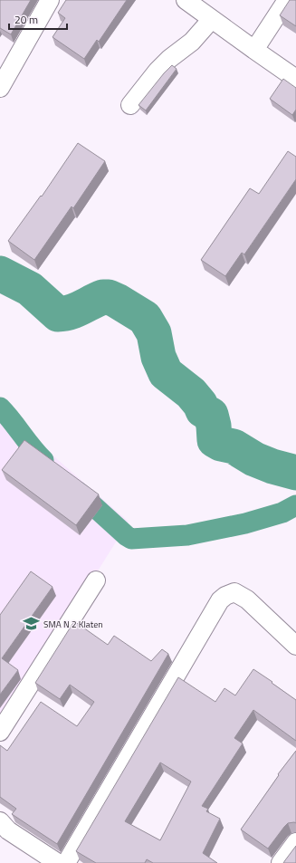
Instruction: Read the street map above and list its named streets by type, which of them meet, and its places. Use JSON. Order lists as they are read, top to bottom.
{
  "places": {
    "school or university": ["SMA N 2 Klaten"]
  },
  "scale_bar": "20 m"
}
